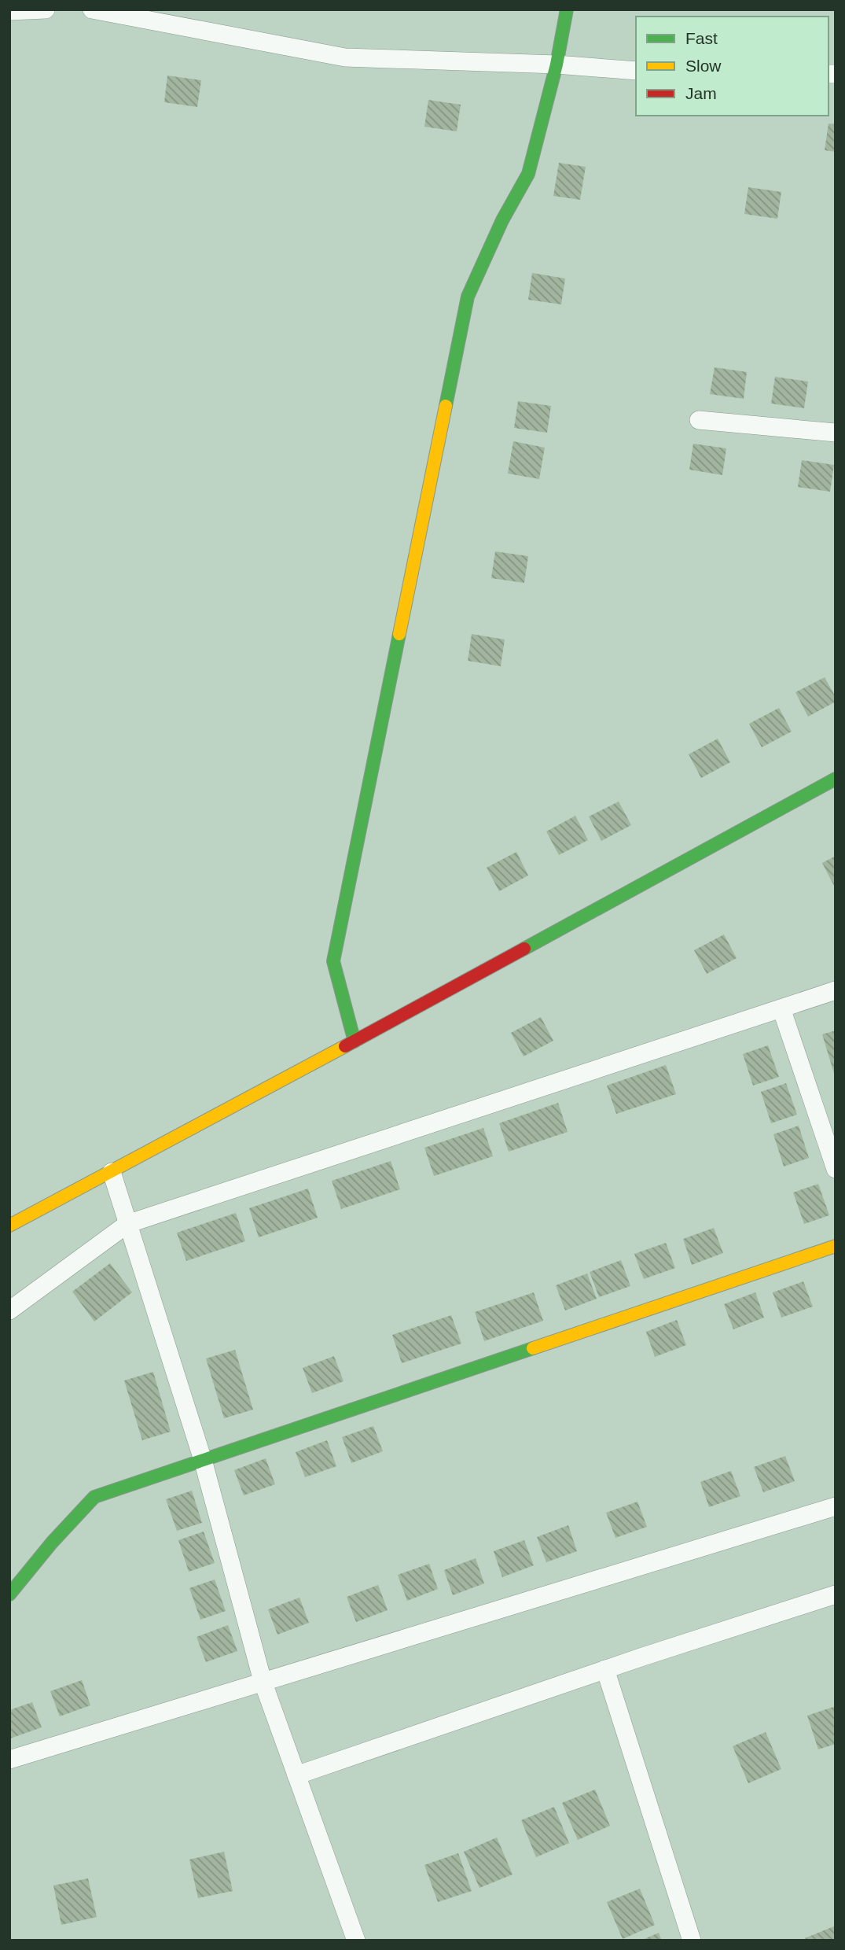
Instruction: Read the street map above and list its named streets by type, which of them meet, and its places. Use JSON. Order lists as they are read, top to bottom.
{
  "legend": ["Fast", "Slow", "Jam"]
}
